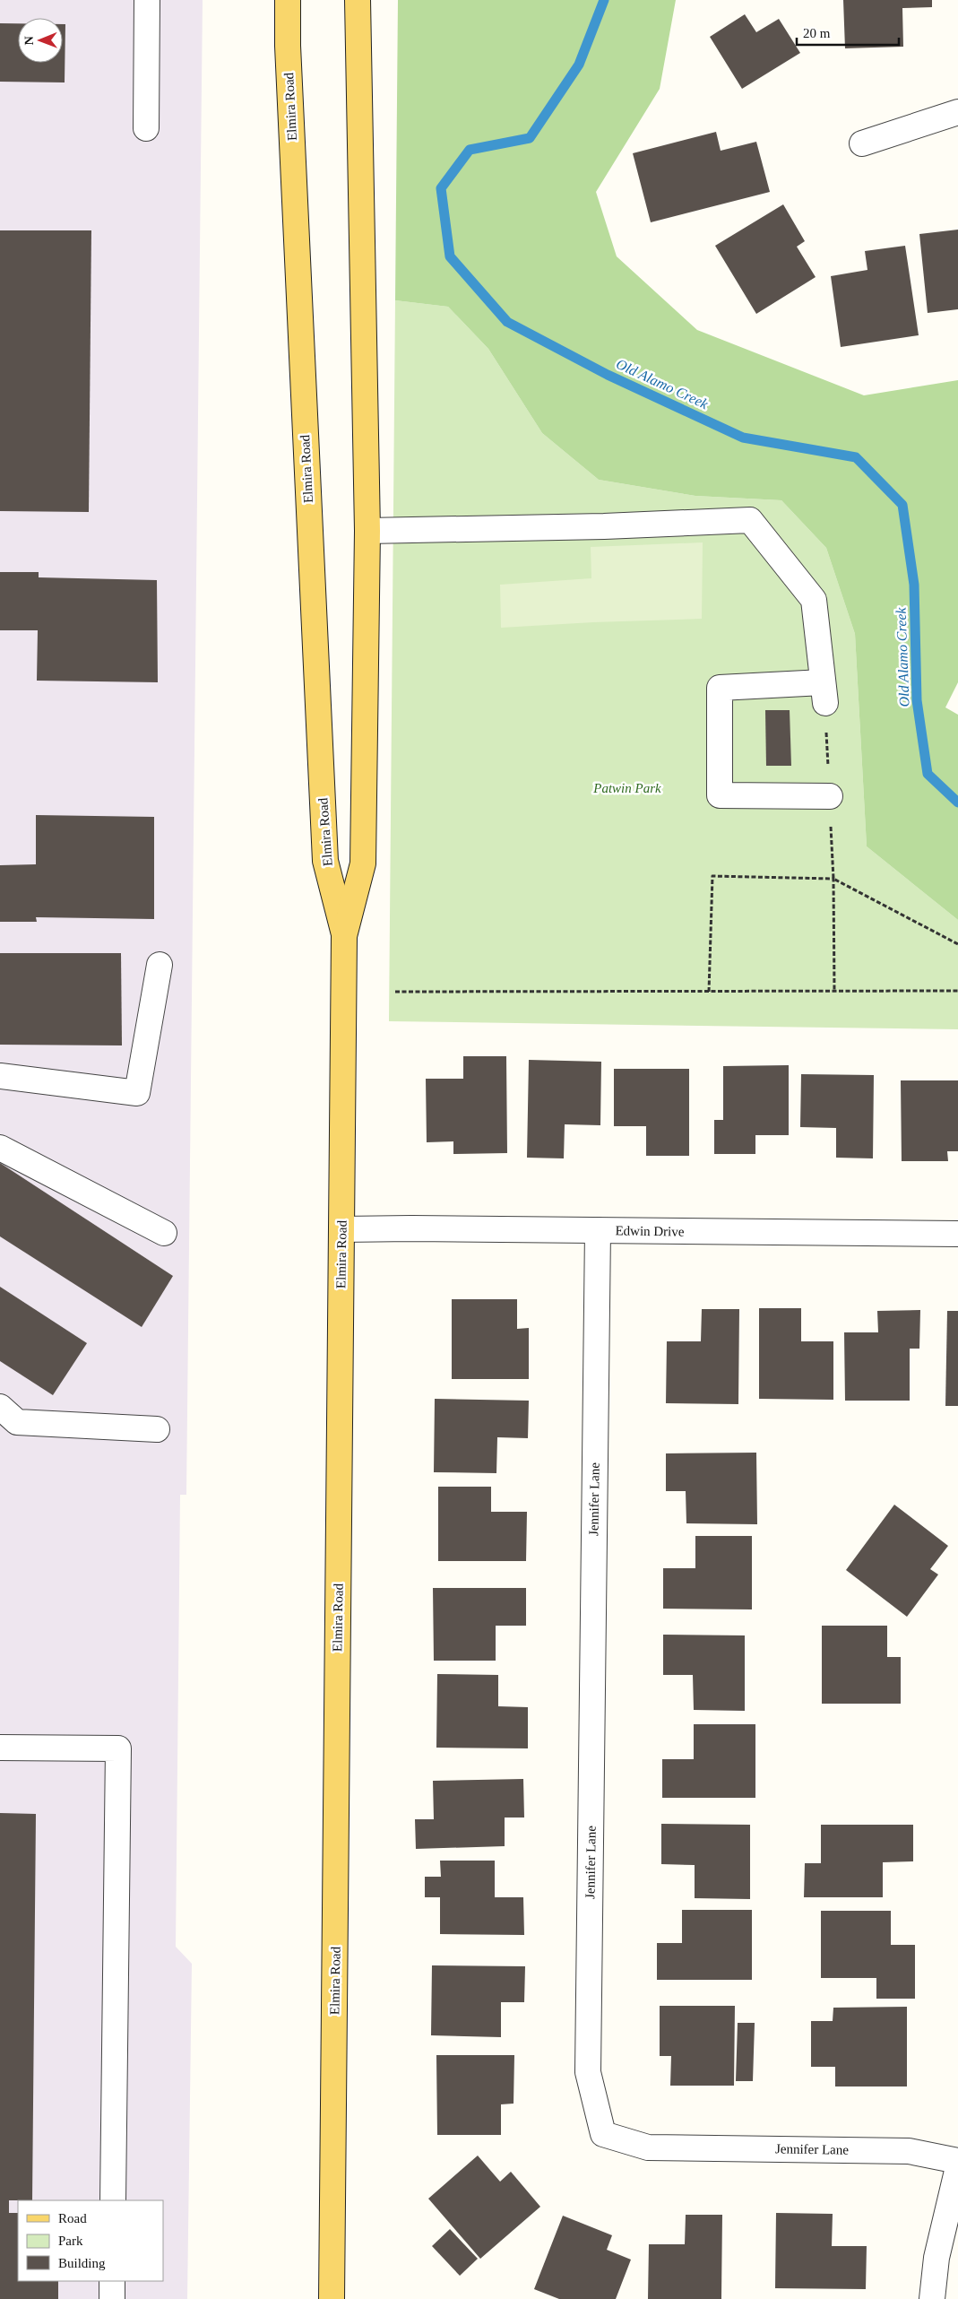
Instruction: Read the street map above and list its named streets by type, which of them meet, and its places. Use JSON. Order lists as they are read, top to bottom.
{
  "streets": {
    "main road": ["Elmira Road"],
    "street": ["Edwin Drive", "Jennifer Lane"]
  },
  "crossings": [
    ["Elmira Road", "Edwin Drive"],
    ["Edwin Drive", "Jennifer Lane"]
  ],
  "water": ["Old Alamo Creek"],
  "parks": ["Patwin Park"],
  "legend": ["Road", "Park", "Building"],
  "scale_bar": "20 m",
  "north": "left"
}
